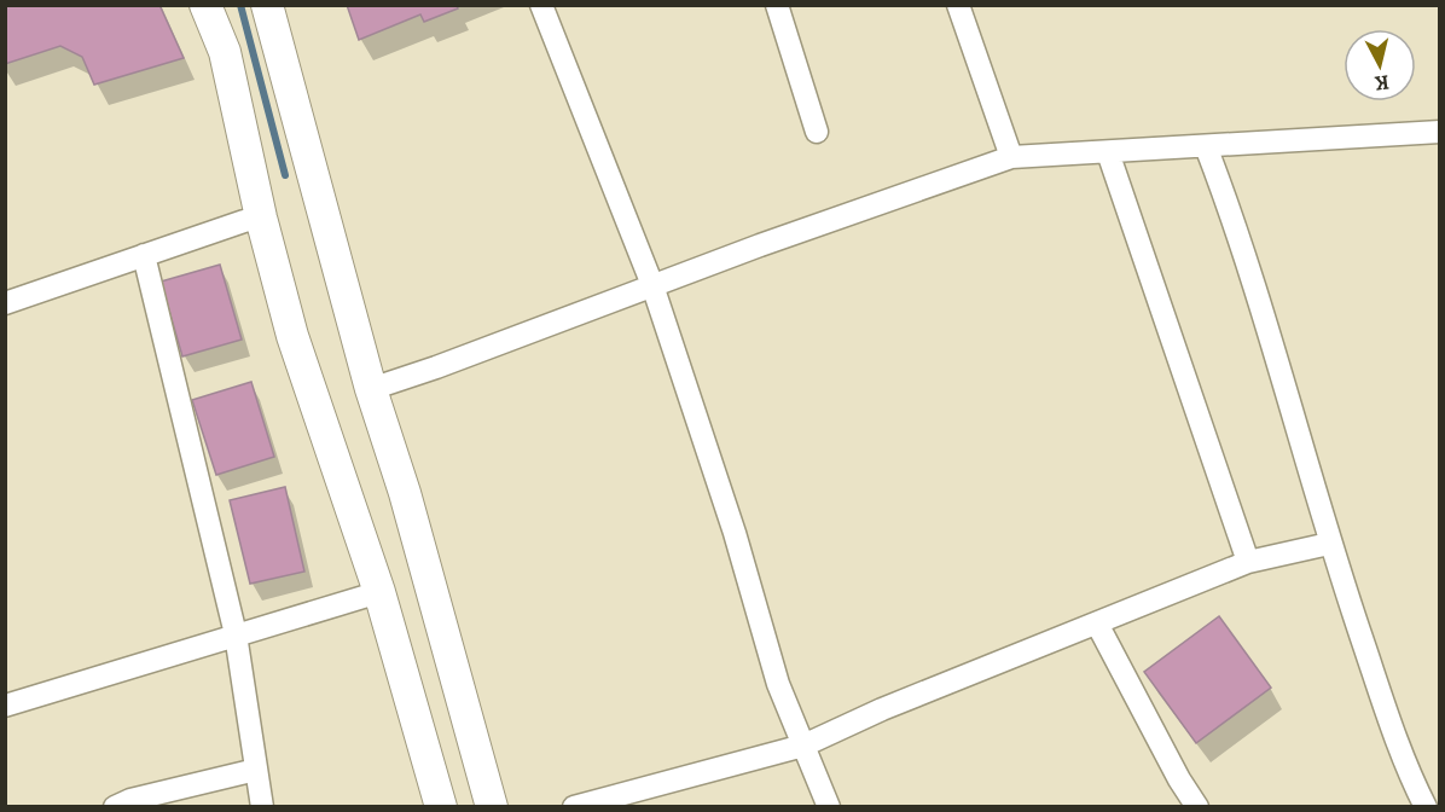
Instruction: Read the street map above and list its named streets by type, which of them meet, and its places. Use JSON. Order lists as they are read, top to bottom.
{
  "north": "bottom"
}
